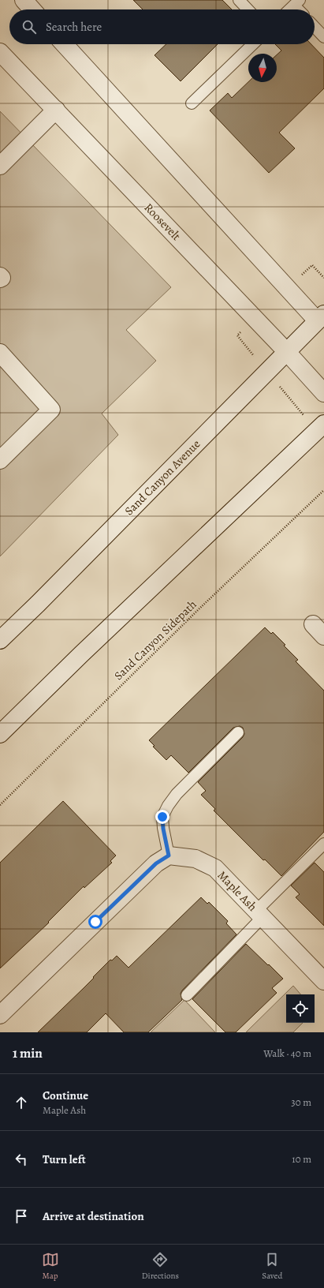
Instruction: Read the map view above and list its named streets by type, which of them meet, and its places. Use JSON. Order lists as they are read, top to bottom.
{
  "streets": {
    "street": ["Roosevelt", "Sand Canyon Avenue", "Maple Ash"],
    "path": ["Sand Canyon Sidepath"]
  },
  "crossings": [
    ["Roosevelt", "Sand Canyon Avenue"]
  ],
  "north": "bottom",
  "page": {
    "search": "Search here",
    "heading": ["1 min", "Walk · 40 m"],
    "list": [
      ["Continue", "Maple Ash", "30 m"],
      ["Turn left", "10 m"],
      "Arrive at destination"
    ],
    "nav": ["Map", "Directions", "Saved"]
  }
}
